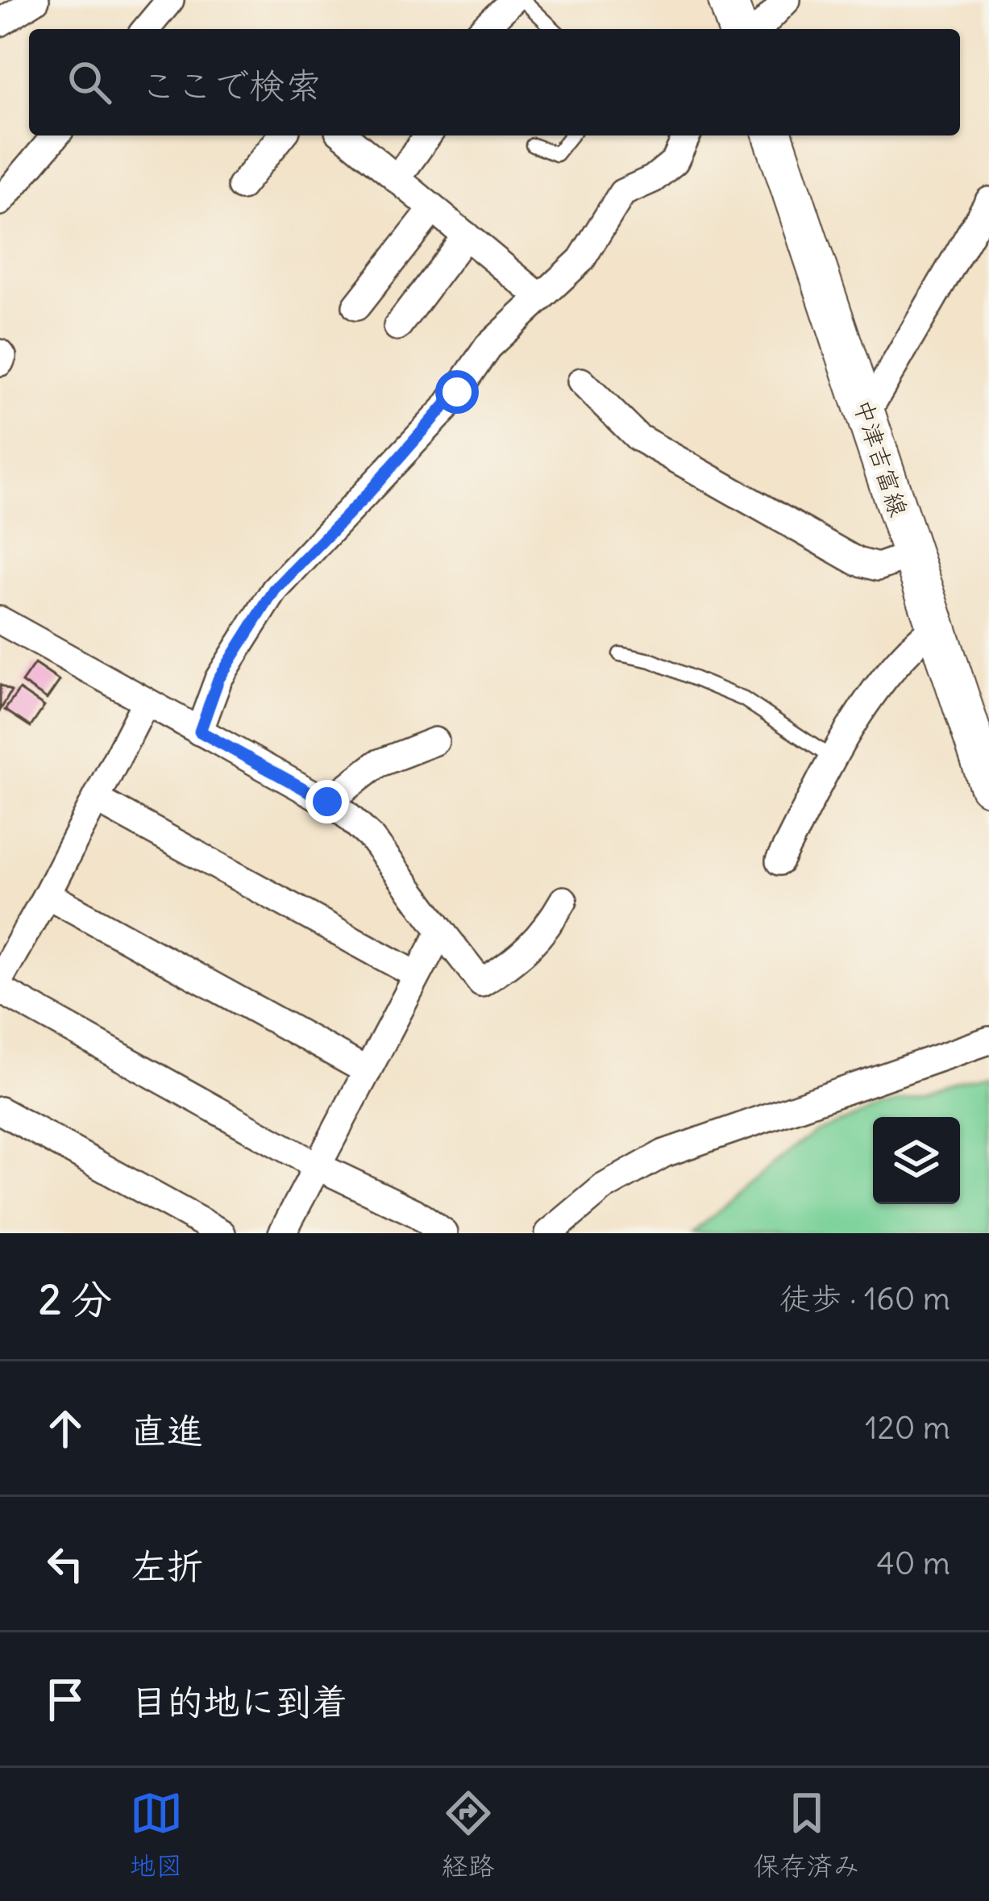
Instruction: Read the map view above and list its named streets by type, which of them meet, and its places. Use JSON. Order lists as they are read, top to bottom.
{
  "streets": {
    "main road": ["中津吉富線"]
  },
  "page": {
    "search": "ここで検索",
    "heading": ["2 分", "徒歩 · 160 m"],
    "list": [
      ["直進", "120 m"],
      ["左折", "40 m"],
      "目的地に到着"
    ],
    "nav": ["地図", "経路", "保存済み"]
  }
}
